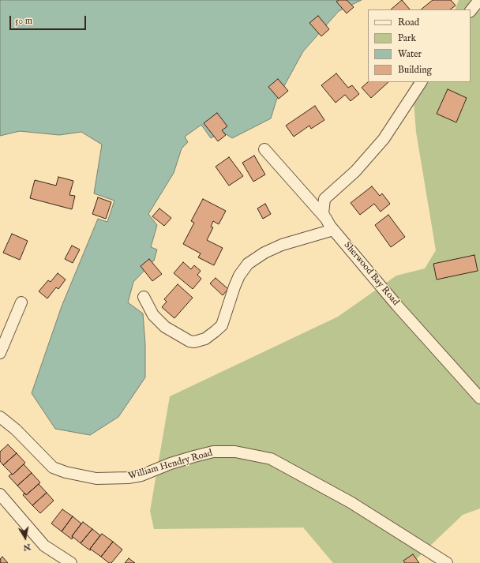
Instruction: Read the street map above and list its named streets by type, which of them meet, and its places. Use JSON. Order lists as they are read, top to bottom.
{
  "streets": {
    "street": ["Sherwood Bay Road", "William Hendry Road"]
  },
  "legend": [
    "Road",
    "Park",
    "Water",
    "Building"
  ],
  "scale_bar": "50 m",
  "north": "bottom"
}
